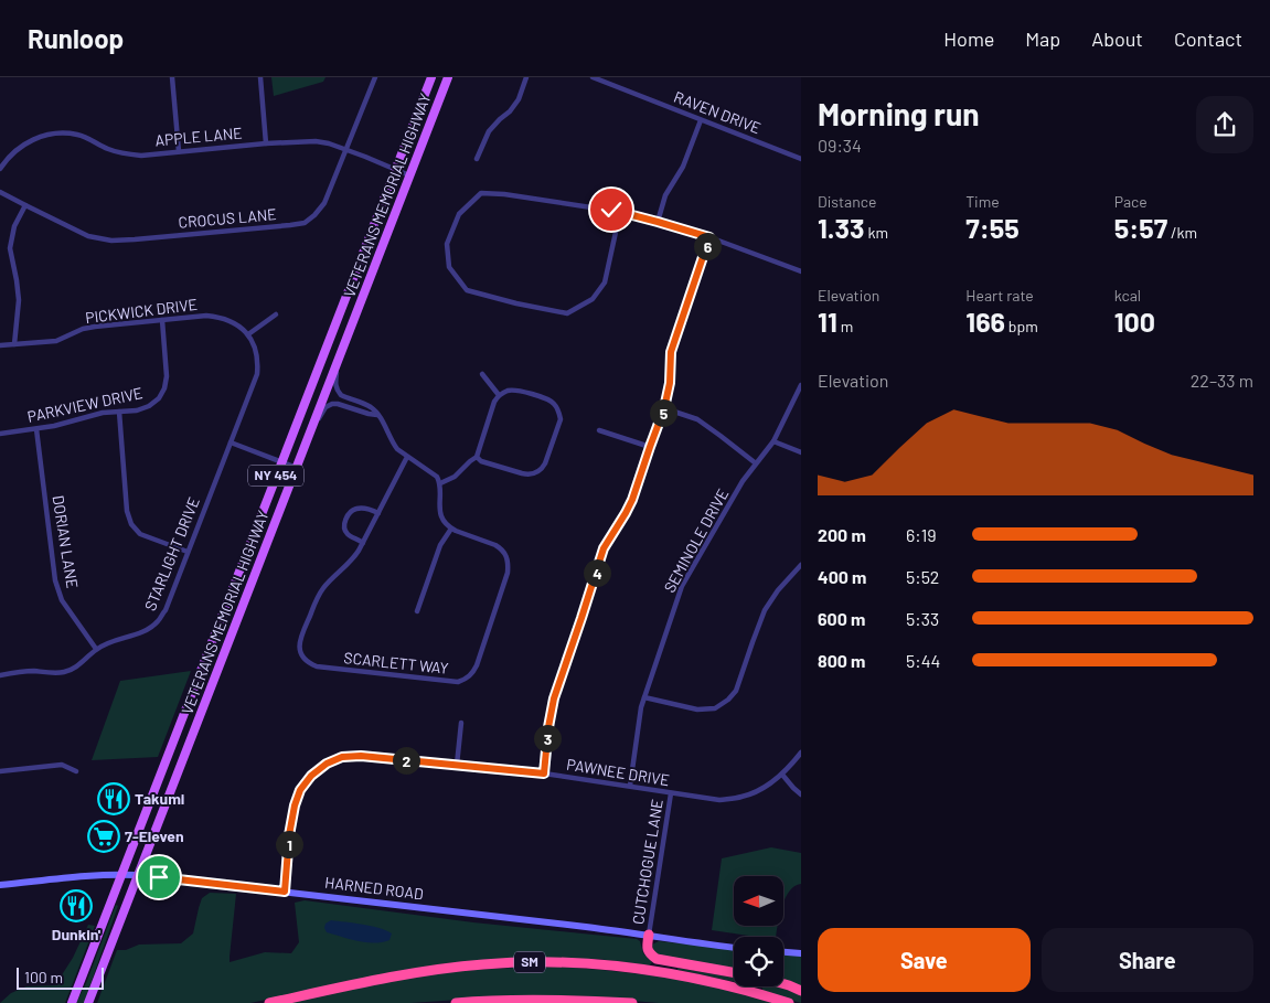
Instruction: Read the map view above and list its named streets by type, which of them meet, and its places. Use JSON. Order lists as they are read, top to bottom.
{
  "streets": {
    "highway": ["SM"],
    "main road": ["VETERANS MEMORIAL HIGHWAY", "NY 454", "HARNED ROAD"],
    "street": [
      "RAVEN DRIVE",
      "APPLE LANE",
      "CROCUS LANE",
      "PICKWICK DRIVE",
      "PARKVIEW DRIVE",
      "SEMINOLE DRIVE",
      "DORIAN LANE",
      "STARLIGHT DRIVE",
      "SCARLETT WAY",
      "PAWNEE DRIVE",
      "CUTCHOGUE LANE"
    ]
  },
  "crossings": [
    ["APPLE LANE", "VETERANS MEMORIAL HIGHWAY"],
    ["APPLE LANE", "CROCUS LANE"],
    ["VETERANS MEMORIAL HIGHWAY", "HARNED ROAD"],
    ["PICKWICK DRIVE", "PARKVIEW DRIVE"],
    ["PICKWICK DRIVE", "STARLIGHT DRIVE"],
    ["PARKVIEW DRIVE", "DORIAN LANE"],
    ["SEMINOLE DRIVE", "PAWNEE DRIVE"],
    ["DORIAN LANE", "STARLIGHT DRIVE"],
    ["PAWNEE DRIVE", "CUTCHOGUE LANE"],
    ["PAWNEE DRIVE", "HARNED ROAD"],
    ["CUTCHOGUE LANE", "HARNED ROAD"]
  ],
  "places": {
    "restaurant": ["Takumi", "Dunkin'"],
    "supermarket": ["7-Eleven"]
  },
  "scale_bar": "100 m",
  "north": "left",
  "page": {
    "header": "Runloop",
    "nav": [
      "Home",
      "Map",
      "About",
      "Contact"
    ],
    "heading": ["Morning run", "09:34"],
    "stats": [
      ["Distance", "1.33 km"],
      ["Time", "7:55"],
      ["Pace", "5:57 /km"],
      ["Elevation", "11 m"],
      ["Heart rate", "166 bpm"],
      ["kcal", "100"]
    ],
    "pins": [
      "6",
      "5",
      "4",
      "3",
      "2",
      "1"
    ],
    "chart": ["Elevation", "22–33 m"],
    "list": [
      {
        "name": "200 m",
        "note": "6:19"
      },
      {
        "name": "400 m",
        "note": "5:52"
      },
      {
        "name": "600 m",
        "note": "5:33"
      },
      {
        "name": "800 m",
        "note": "5:44"
      }
    ],
    "buttons": ["Save", "Share"],
    "scale": "100 m"
  }
}
